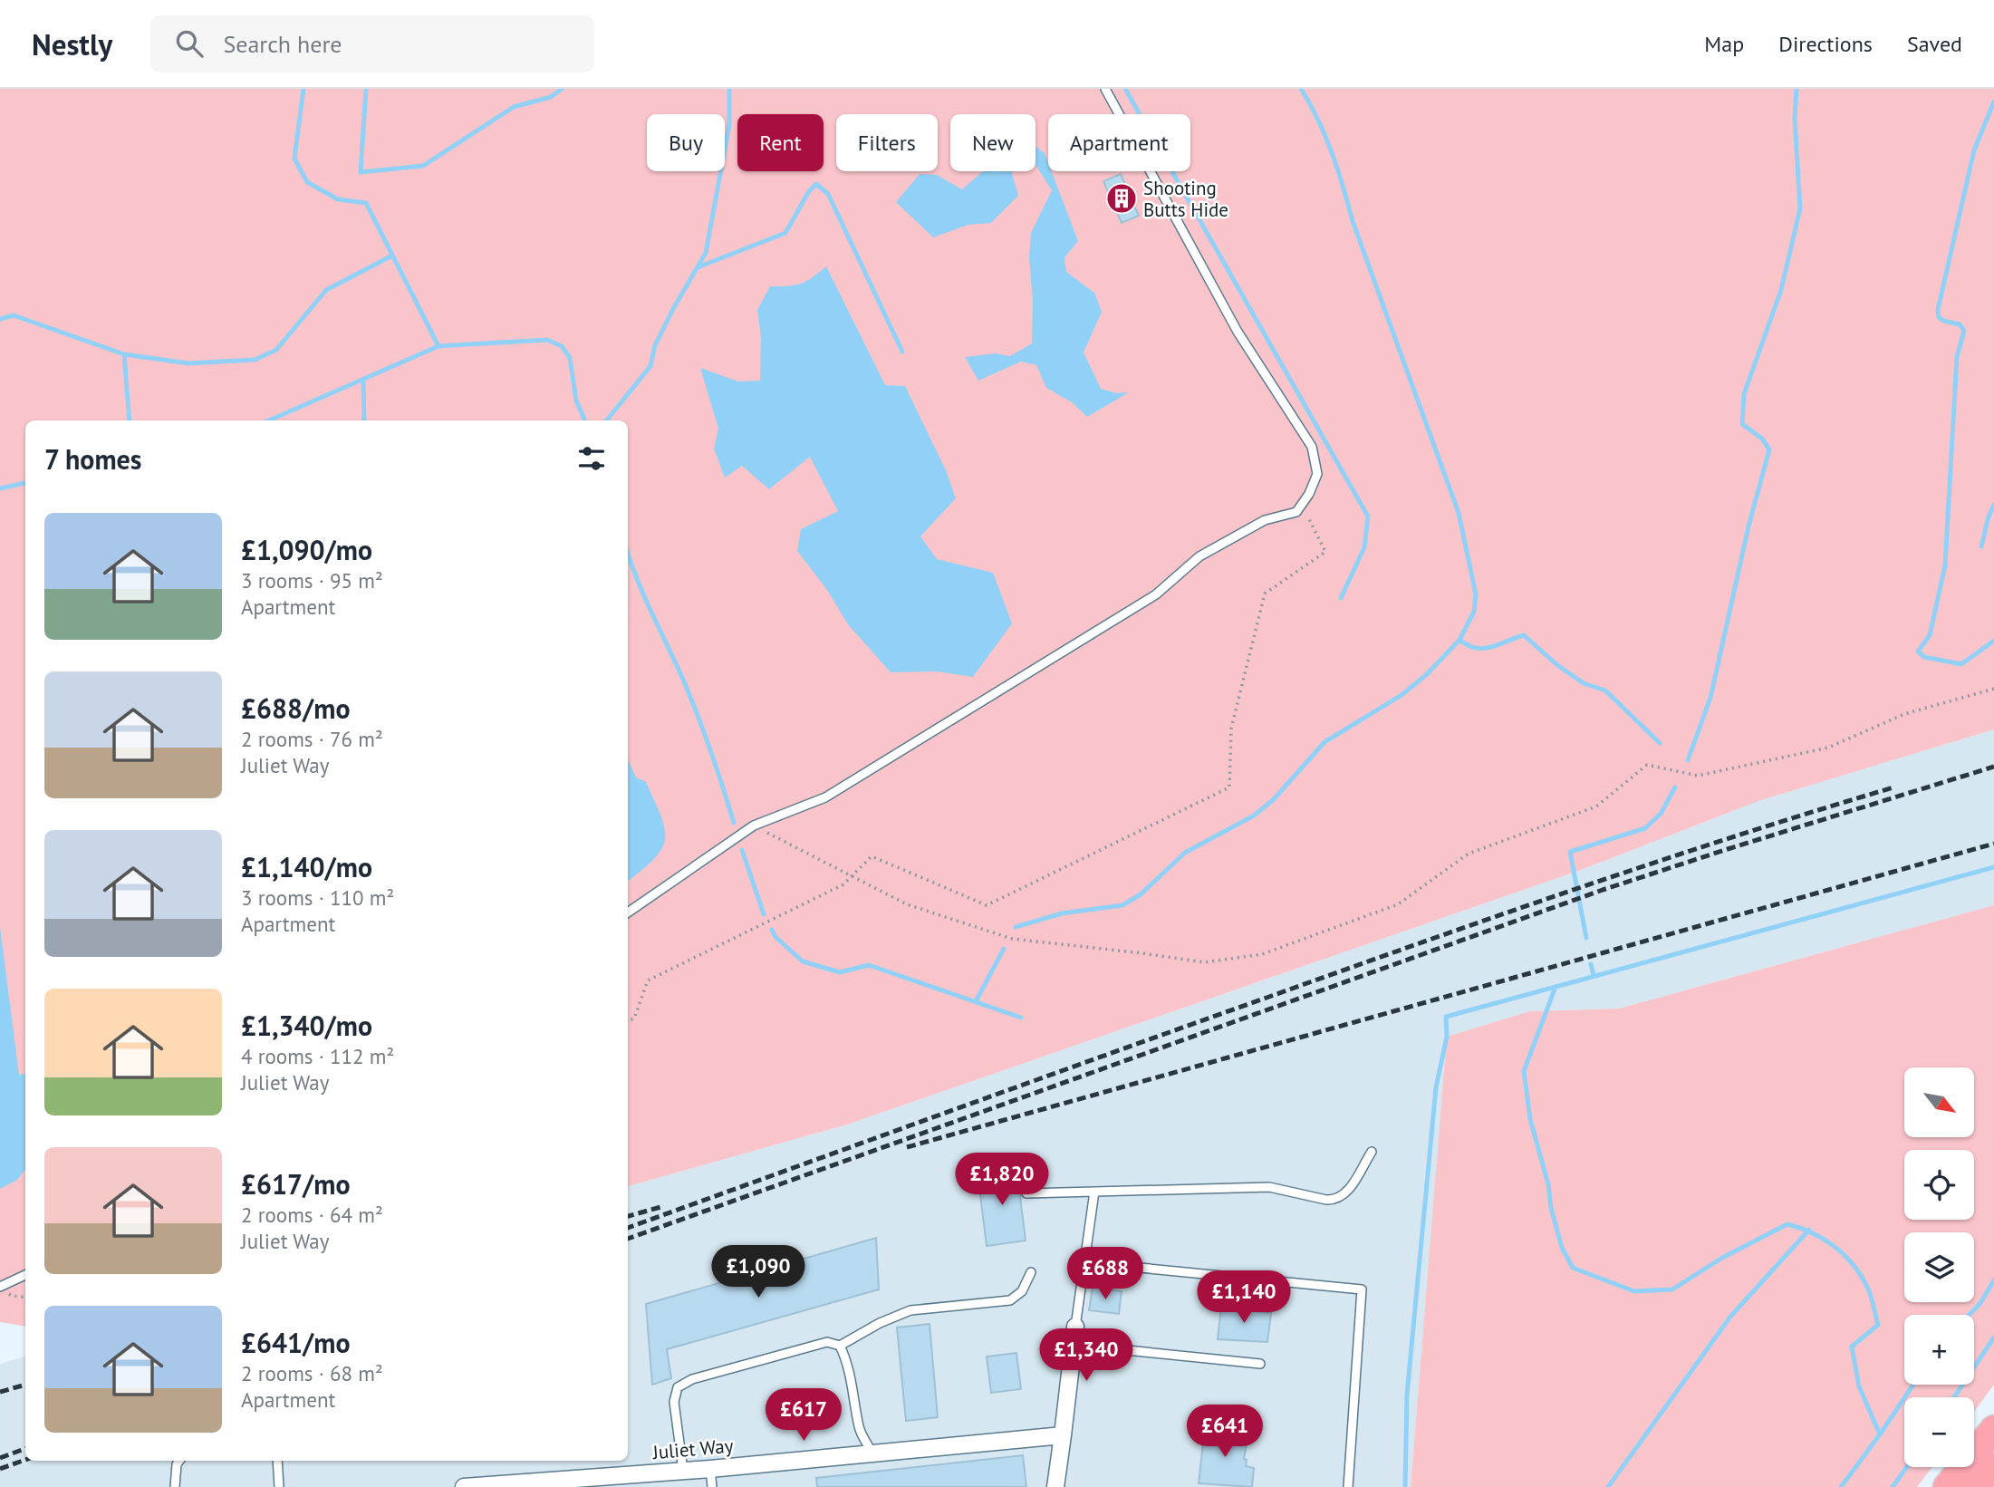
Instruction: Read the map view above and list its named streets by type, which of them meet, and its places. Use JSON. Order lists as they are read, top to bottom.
{
  "streets": {
    "street": ["Juliet Way"]
  },
  "places": {
    "building": ["Shooting Butts Hide"]
  },
  "north": "bottom right",
  "page": {
    "header": "Nestly",
    "search": "Search here",
    "nav": ["Map", "Directions", "Saved"],
    "chip": [
      "Buy",
      "Rent",
      "Filters",
      "New",
      "Apartment"
    ],
    "heading": "7 homes",
    "list": [
      {
        "name": "£1,090/mo",
        "note": "3 rooms · 95 m² · Apartment"
      },
      {
        "name": "£688/mo",
        "note": "2 rooms · 76 m² · Juliet Way"
      },
      {
        "name": "£1,140/mo",
        "note": "3 rooms · 110 m² · Apartment"
      },
      {
        "name": "£1,340/mo",
        "note": "4 rooms · 112 m² · Juliet Way"
      },
      {
        "name": "£617/mo",
        "note": "2 rooms · 64 m² · Juliet Way"
      },
      {
        "name": "£641/mo",
        "note": "2 rooms · 68 m² · Apartment"
      }
    ],
    "map_buttons": ["+", "−"],
    "price": [
      "£1,820",
      "£1,090",
      "£688",
      "£1,140",
      "£1,340",
      "£617",
      "£641"
    ]
  }
}
